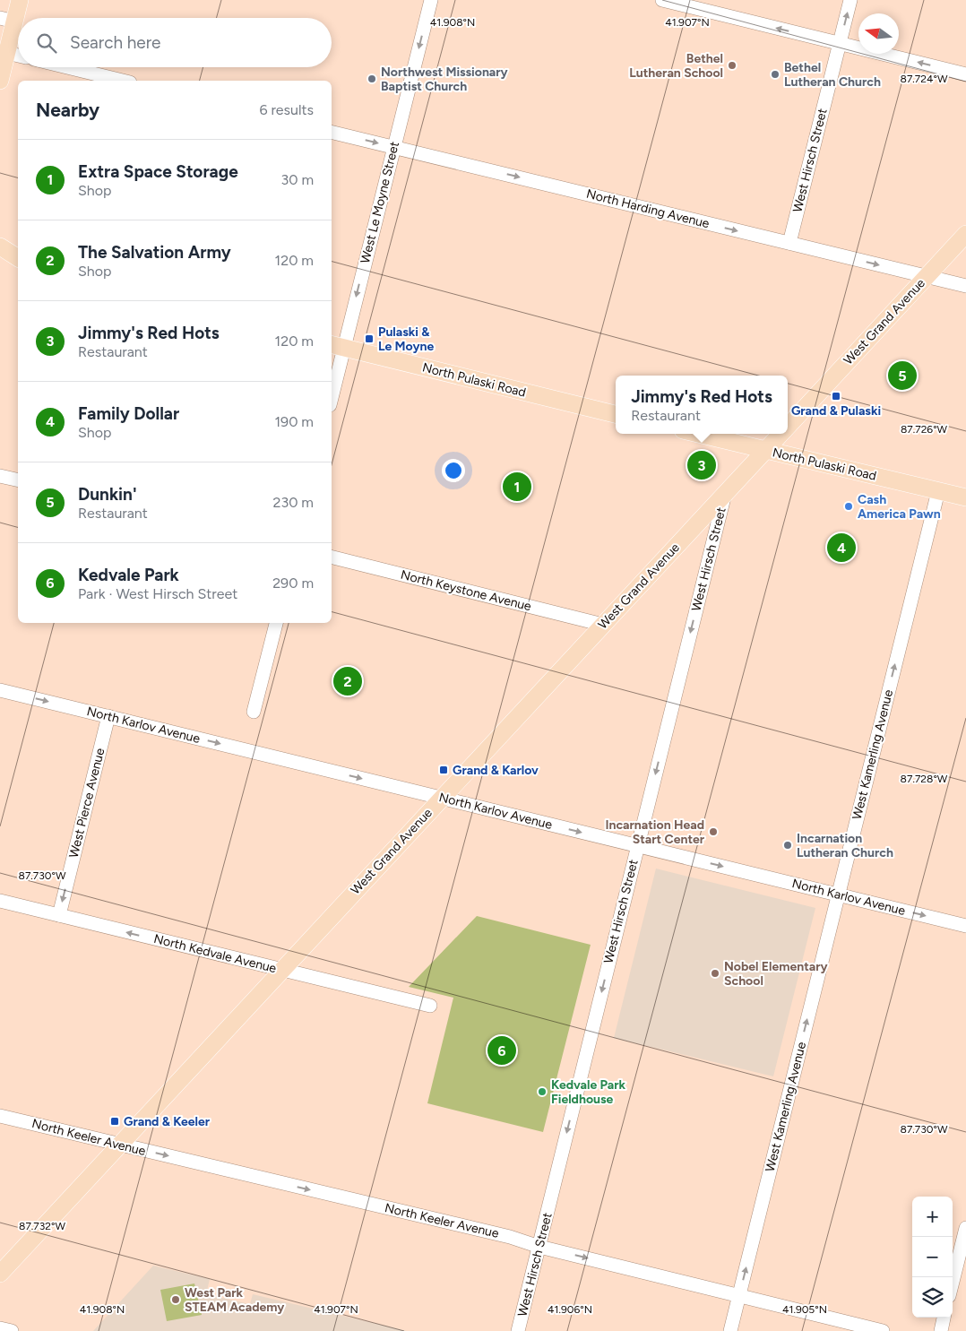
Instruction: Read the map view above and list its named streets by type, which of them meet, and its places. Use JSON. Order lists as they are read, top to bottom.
{
  "streets": {
    "main road": ["West Grand Avenue", "North Pulaski Road"],
    "street": [
      "West Hirsch Street",
      "West Le Moyne Street",
      "North Harding Avenue",
      "North Keystone Avenue",
      "North Karlov Avenue",
      "West Kamerling Avenue",
      "West Pierce Avenue",
      "North Kedvale Avenue",
      "North Keeler Avenue"
    ]
  },
  "crossings": [
    ["West Hirsch Street", "North Harding Avenue"],
    ["West Hirsch Street", "West Grand Avenue"],
    ["West Hirsch Street", "North Karlov Avenue"],
    ["West Hirsch Street", "North Keeler Avenue"],
    ["West Le Moyne Street", "North Harding Avenue"],
    ["West Le Moyne Street", "North Pulaski Road"],
    ["North Harding Avenue", "West Grand Avenue"],
    ["West Grand Avenue", "North Pulaski Road"],
    ["West Grand Avenue", "North Keystone Avenue"],
    ["West Grand Avenue", "North Karlov Avenue"],
    ["West Grand Avenue", "North Kedvale Avenue"],
    ["West Grand Avenue", "North Keeler Avenue"],
    ["North Pulaski Road", "West Kamerling Avenue"],
    ["North Karlov Avenue", "West Kamerling Avenue"],
    ["North Karlov Avenue", "West Pierce Avenue"],
    ["West Kamerling Avenue", "North Keeler Avenue"],
    ["West Pierce Avenue", "North Kedvale Avenue"]
  ],
  "one_way": [
    "West Hirsch Street",
    "West Le Moyne Street",
    "North Harding Avenue",
    "North Karlov Avenue",
    "West Kamerling Avenue",
    "West Pierce Avenue",
    "North Kedvale Avenue",
    "North Keeler Avenue"
  ],
  "places": {
    "other": [
      "Bethel Lutheran School",
      "Bethel Lutheran Church",
      "Northwest Missionary Baptist Church",
      "Cash America Pawn",
      "Incarnation Head Start Center",
      "Incarnation Lutheran Church",
      "Nobel Elementary School",
      "Kedvale Park Fieldhouse",
      "West Park STEAM Academy"
    ],
    "transit": [
      "Pulaski & Le Moyne",
      "Grand & Pulaski",
      "Grand & Karlov",
      "Grand & Keeler"
    ]
  },
  "north": "left",
  "page": {
    "search": "Search here",
    "heading": ["Nearby", "6 results"],
    "list": [
      {
        "mark": "1",
        "name": "Extra Space Storage",
        "note": "Shop",
        "value": "30 m"
      },
      {
        "mark": "2",
        "name": "The Salvation Army",
        "note": "Shop",
        "value": "120 m"
      },
      {
        "mark": "3",
        "name": "Jimmy's Red Hots",
        "note": "Restaurant",
        "value": "120 m"
      },
      {
        "mark": "4",
        "name": "Family Dollar",
        "note": "Shop",
        "value": "190 m"
      },
      {
        "mark": "5",
        "name": "Dunkin'",
        "note": "Restaurant",
        "value": "230 m"
      },
      {
        "mark": "6",
        "name": "Kedvale Park",
        "note": "Park · West Hirsch Street",
        "value": "290 m"
      }
    ],
    "pins": [
      "5",
      "3",
      "1",
      "4",
      "2",
      "6"
    ],
    "popup": ["Jimmy's Red Hots", "Restaurant"],
    "map_buttons": ["+", "−"]
  },
  "coordinates": [
    "41.908°N",
    "41.907°N",
    "87.724°W",
    "87.726°W",
    "87.728°W",
    "87.730°W",
    "87.732°W",
    "41.906°N",
    "41.905°N"
  ]
}
